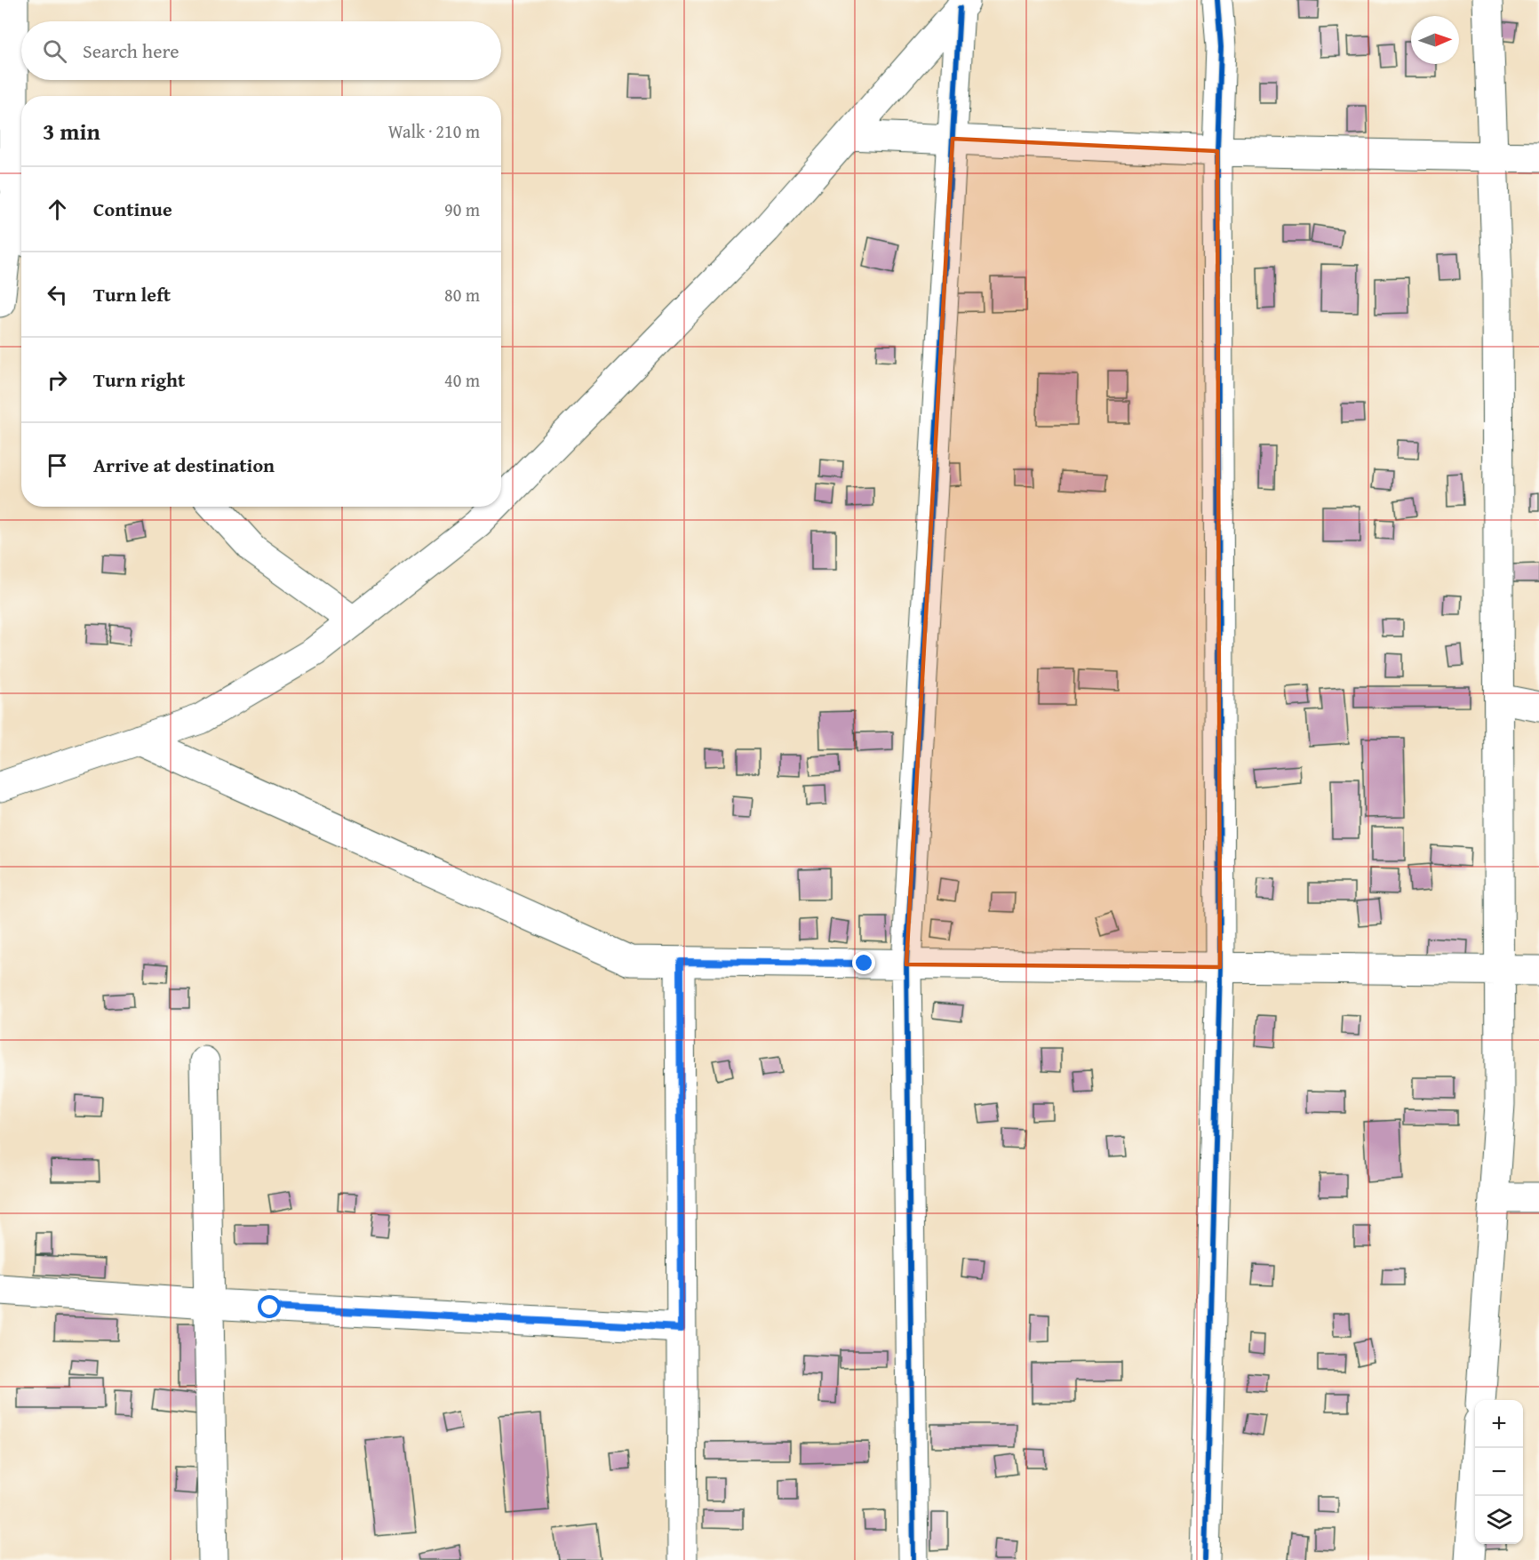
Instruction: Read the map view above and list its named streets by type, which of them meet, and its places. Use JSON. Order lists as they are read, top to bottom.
{
  "north": "right",
  "page": {
    "search": "Search here",
    "heading": ["3 min", "Walk · 210 m"],
    "list": [
      ["Continue", "90 m"],
      ["Turn left", "80 m"],
      ["Turn right", "40 m"],
      "Arrive at destination"
    ],
    "map_buttons": ["+", "−"]
  }
}
